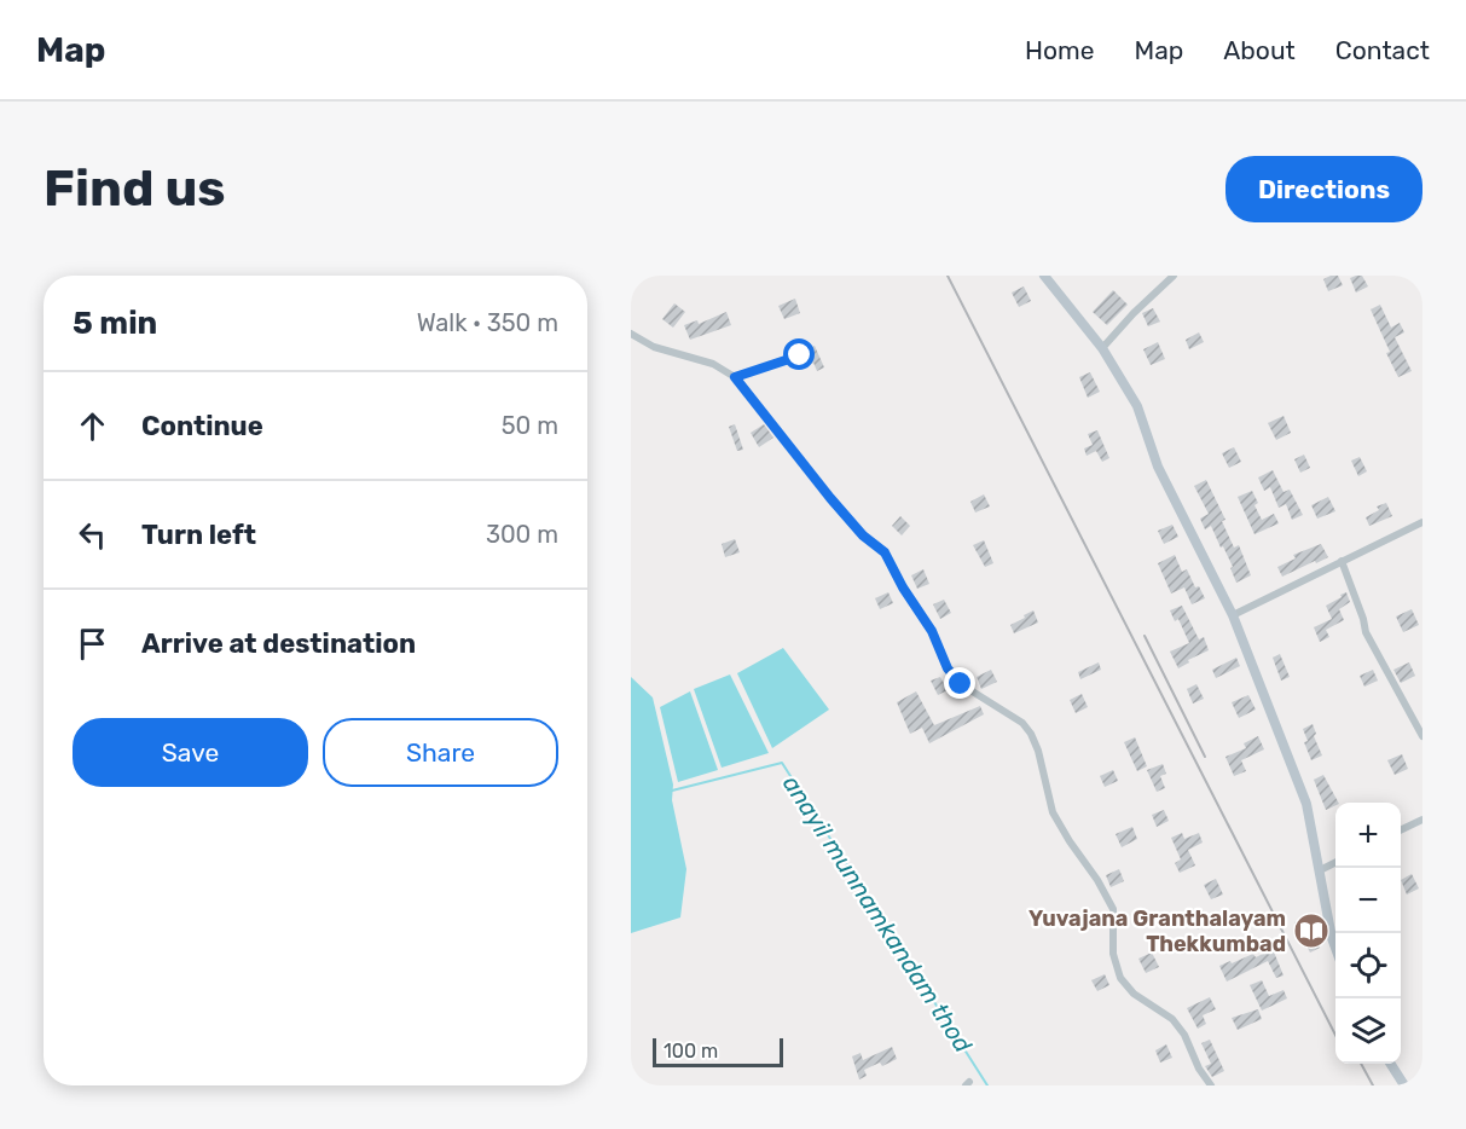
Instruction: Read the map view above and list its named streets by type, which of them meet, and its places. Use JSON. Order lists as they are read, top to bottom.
{
  "water": ["anayil munnamkandam thod"],
  "places": {
    "library": ["Yuvajana Granthalayam Thekkumbad"]
  },
  "scale_bar": "100 m",
  "page": {
    "header": "Map",
    "nav": [
      "Home",
      "Map",
      "About",
      "Contact"
    ],
    "buttons": [
      "Directions",
      ["Save", "Share"]
    ],
    "title": "Find us",
    "heading": ["5 min", "Walk · 350 m"],
    "list": [
      ["Continue", "50 m"],
      ["Turn left", "300 m"],
      "Arrive at destination"
    ],
    "map_buttons": ["+", "−"],
    "scale": "100 m"
  }
}
